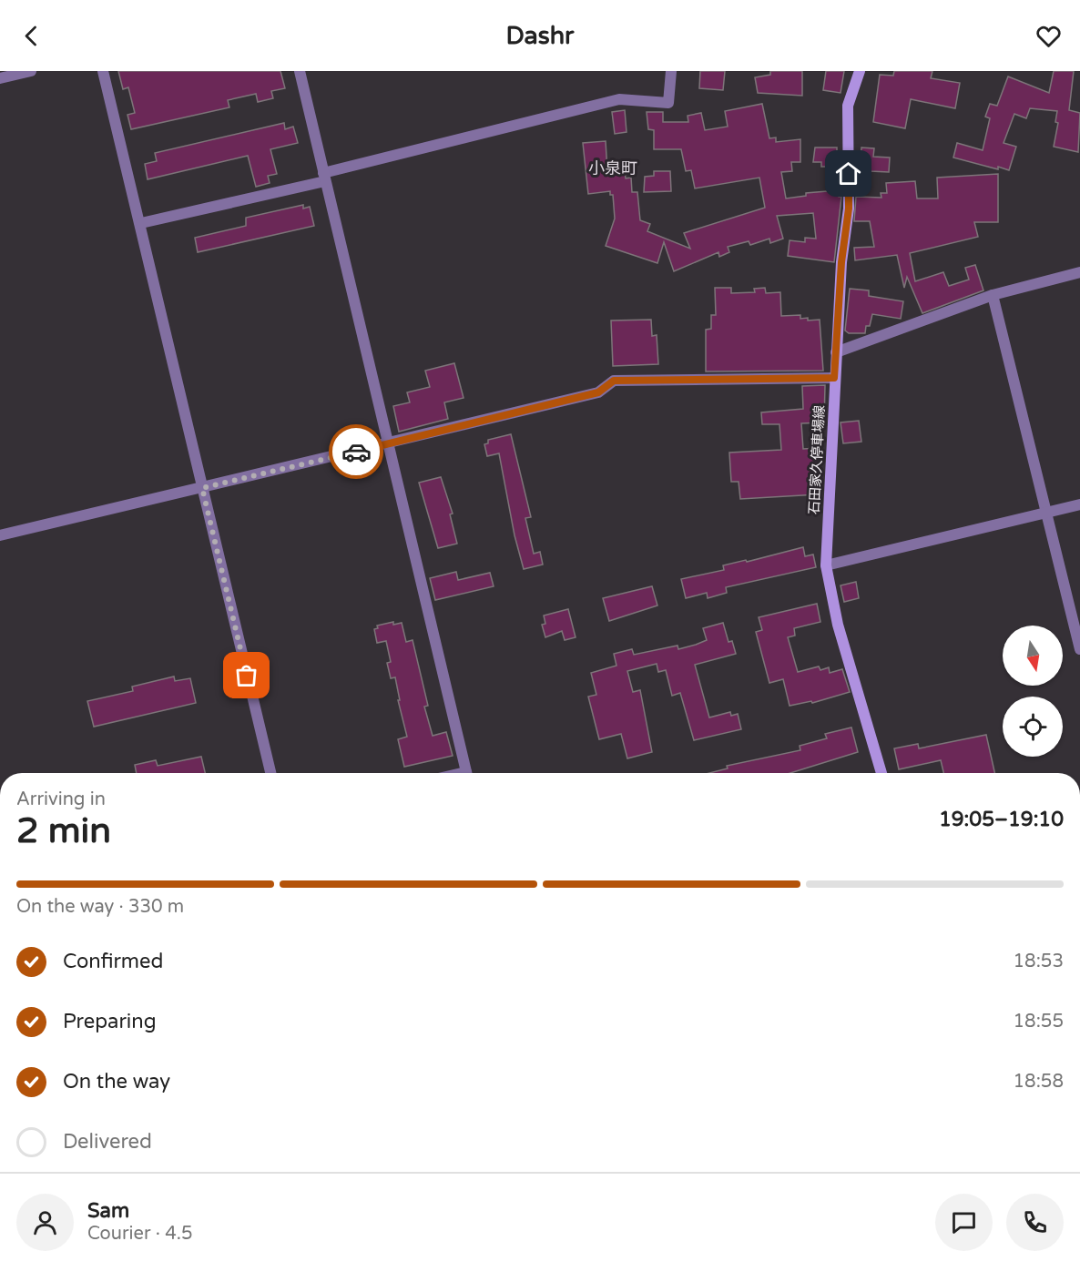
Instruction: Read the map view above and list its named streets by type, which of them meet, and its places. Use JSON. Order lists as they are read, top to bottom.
{
  "streets": {
    "main road": ["石田家久停車場線"]
  },
  "districts": ["小泉町"],
  "north": "bottom",
  "page": {
    "header": "Dashr",
    "heading": ["2 min", "Arriving in", "19:05–19:10"],
    "panel": ["Sam", "Courier · 4.5"],
    "bar": "On the way · 330 m",
    "list": [
      ["Confirmed", "18:53"],
      ["Preparing", "18:55"],
      ["On the way", "18:58"],
      "Delivered"
    ]
  }
}
